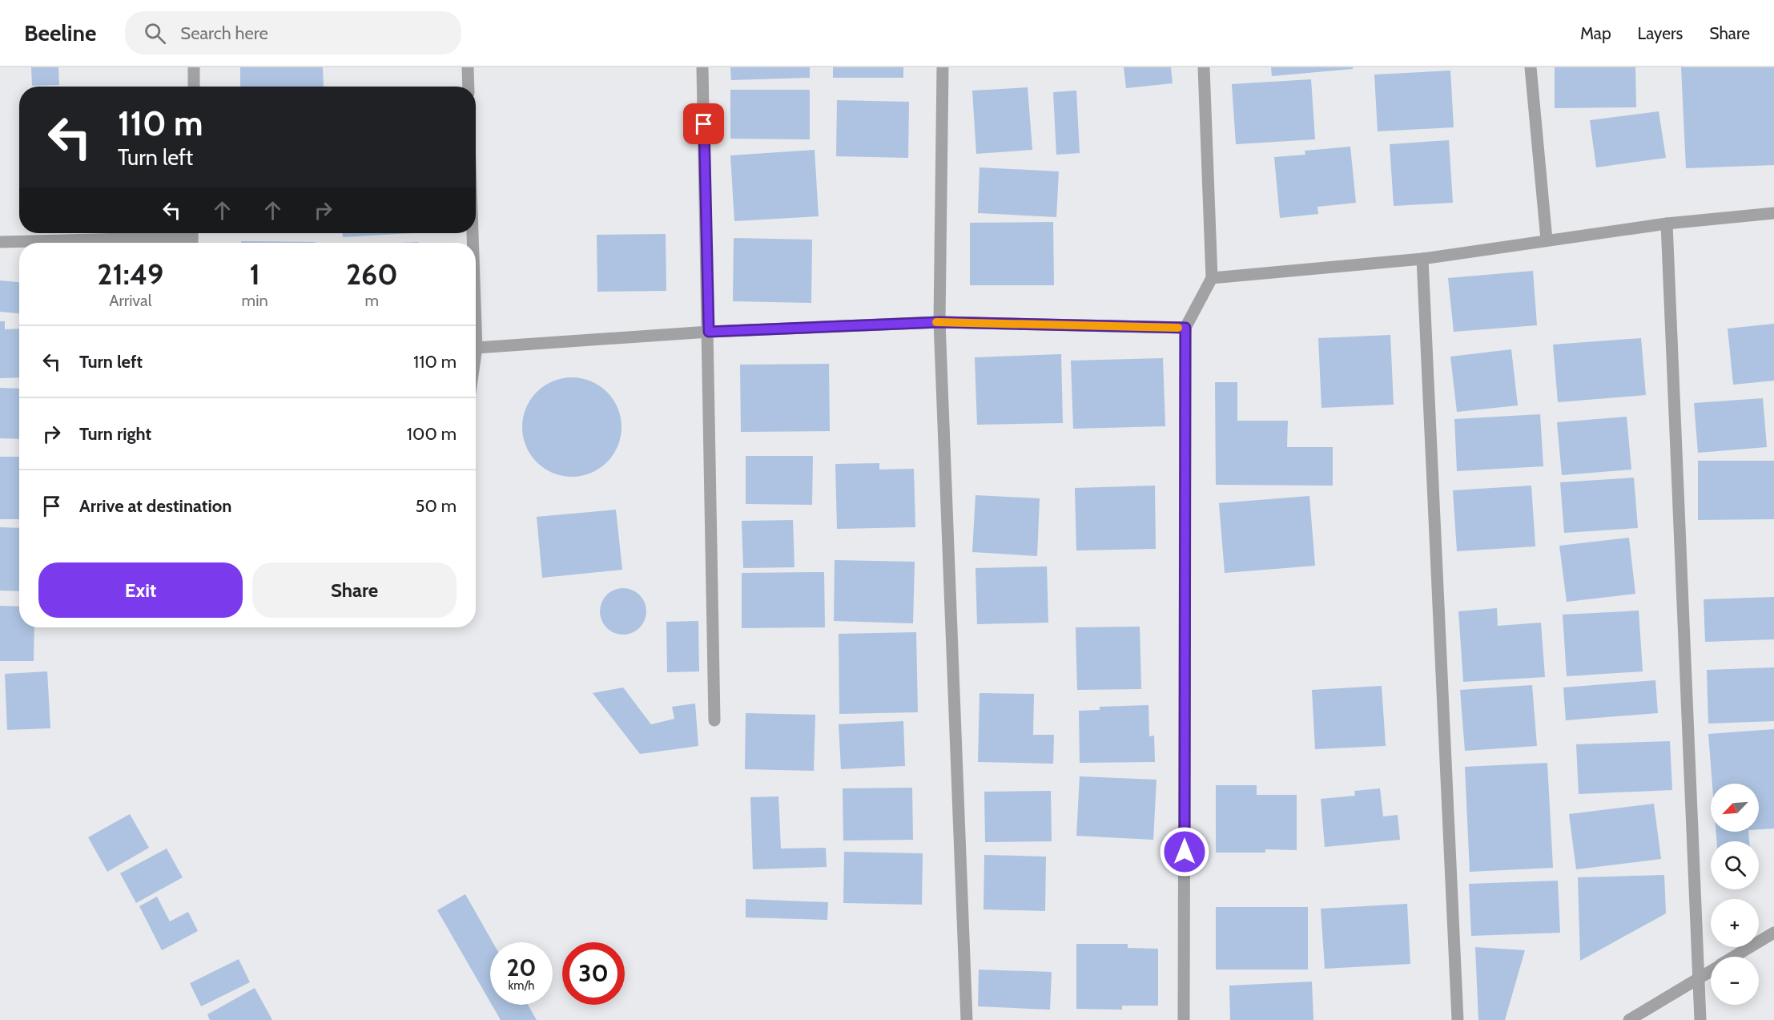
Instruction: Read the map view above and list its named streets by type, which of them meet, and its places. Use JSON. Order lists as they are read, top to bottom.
{
  "north": "bottom left",
  "page": {
    "header": "Beeline",
    "search": "Search here",
    "nav": ["Map", "Layers", "Share"],
    "turn": ["110 m", "Turn left"],
    "eta": [
      "21:49",
      "Arrival",
      "1",
      "min",
      "260",
      "m"
    ],
    "list": [
      {
        "name": "Turn left",
        "value": "110 m"
      },
      {
        "name": "Turn right",
        "value": "100 m"
      },
      {
        "name": "Arrive at destination",
        "value": "50 m"
      }
    ],
    "buttons": ["Exit", "Share"],
    "map_buttons": ["+", "−"],
    "speed": "20 km/h",
    "limit": "30"
  }
}
